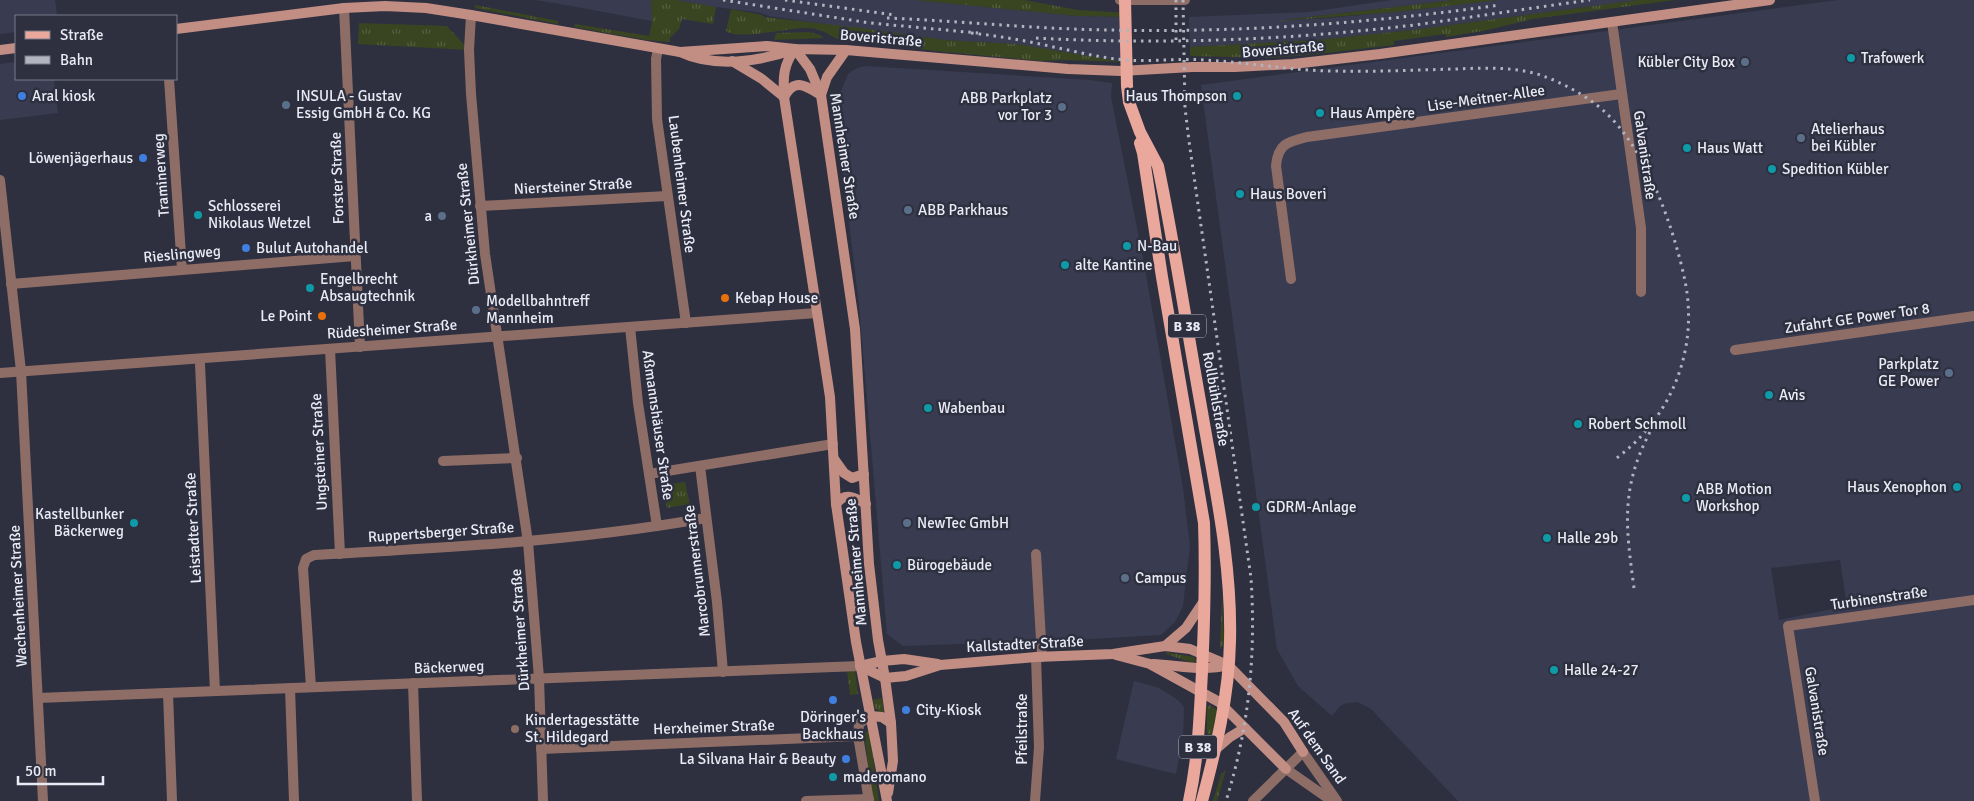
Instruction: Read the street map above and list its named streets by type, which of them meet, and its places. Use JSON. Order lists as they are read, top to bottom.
{
  "streets": {
    "main road": [
      "Boveristraße",
      "Mannheimer Straße",
      "B 38",
      "Rollbühlstraße",
      "Kallstadter Straße",
      "Auf dem Sand"
    ],
    "street": [
      "Lise-Meitner-Allee",
      "Galvanistraße",
      "Traminerweg",
      "Forster Straße",
      "Laubenheimer Straße",
      "Niersteiner Straße",
      "Dürkheimer Straße",
      "Rieslingweg",
      "Zufahrt GE Power Tor 8",
      "Rüdesheimer Straße",
      "Aßmannshäuser Straße",
      "Ungsteiner Straße",
      "Leistadter Straße",
      "Ruppertsberger Straße",
      "Marcobrunnerstraße",
      "Wachenheimer Straße",
      "Turbinenstraße",
      "Bäckerweg",
      "Herxheimer Straße",
      "Pfeilstraße"
    ]
  },
  "crossings": [
    ["Boveristraße", "Galvanistraße"],
    ["Boveristraße", "Mannheimer Straße"],
    ["Lise-Meitner-Allee", "Galvanistraße"],
    ["Galvanistraße", "Turbinenstraße"],
    ["Mannheimer Straße", "Rüdesheimer Straße"],
    ["Mannheimer Straße", "Kallstadter Straße"],
    ["Mannheimer Straße", "Bäckerweg"],
    ["Traminerweg", "Rieslingweg"],
    ["Forster Straße", "Rieslingweg"],
    ["Forster Straße", "Rüdesheimer Straße"],
    ["Laubenheimer Straße", "Niersteiner Straße"],
    ["Laubenheimer Straße", "Rüdesheimer Straße"],
    ["Niersteiner Straße", "Dürkheimer Straße"],
    ["Dürkheimer Straße", "Rüdesheimer Straße"],
    ["Dürkheimer Straße", "Ruppertsberger Straße"],
    ["Dürkheimer Straße", "Bäckerweg"],
    ["Dürkheimer Straße", "Herxheimer Straße"],
    ["Rieslingweg", "Wachenheimer Straße"],
    ["B 38", "Rollbühlstraße"],
    ["B 38", "Kallstadter Straße"],
    ["B 38", "Auf dem Sand"],
    ["Rüdesheimer Straße", "Aßmannshäuser Straße"],
    ["Rüdesheimer Straße", "Ungsteiner Straße"],
    ["Rüdesheimer Straße", "Wachenheimer Straße"],
    ["Rollbühlstraße", "Auf dem Sand"],
    ["Aßmannshäuser Straße", "Ruppertsberger Straße"],
    ["Ungsteiner Straße", "Ruppertsberger Straße"],
    ["Leistadter Straße", "Bäckerweg"],
    ["Ruppertsberger Straße", "Marcobrunnerstraße"],
    ["Ruppertsberger Straße", "Bäckerweg"],
    ["Marcobrunnerstraße", "Bäckerweg"],
    ["Wachenheimer Straße", "Bäckerweg"],
    ["Kallstadter Straße", "Bäckerweg"],
    ["Kallstadter Straße", "Pfeilstraße"],
    ["Kallstadter Straße", "Auf dem Sand"]
  ],
  "places": [
    "Trafowerk",
    "Kübler City Box",
    "Aral kiosk",
    "Haus Thompson",
    "INSULA - Gustav Essig GmbH & Co. KG",
    "ABB Parkplatz vor Tor 3",
    "Haus Ampère",
    "Atelierhaus bei Kübler",
    "Haus Watt",
    "Löwenjägerhaus",
    "Spedition Kübler",
    "Haus Boveri",
    "ABB Parkhaus",
    "Schlosserei Nikolaus Wetzel",
    "a",
    "N-Bau",
    "Bulut Autohandel",
    "alte Kantine",
    "Engelbrecht Absaugtechnik",
    "Kebap House",
    "Modellbahntreff Mannheim",
    "Le Point",
    "Parkplatz GE Power",
    "Avis",
    "Wabenbau",
    "Robert Schmoll",
    "Haus Xenophon",
    "ABB Motion Workshop",
    "GDRM-Anlage",
    "Kastellbunker Bäckerweg",
    "NewTec GmbH",
    "Halle 29b",
    "Bürogebäude",
    "Campus",
    "Halle 24-27",
    "Döringer's Backhaus",
    "City-Kiosk",
    "Kindertagesstätte St. Hildegard",
    "La Silvana Hair & Beauty",
    "maderomano"
  ],
  "legend": ["Straße", "Bahn"],
  "scale_bar": "50 m"
}
